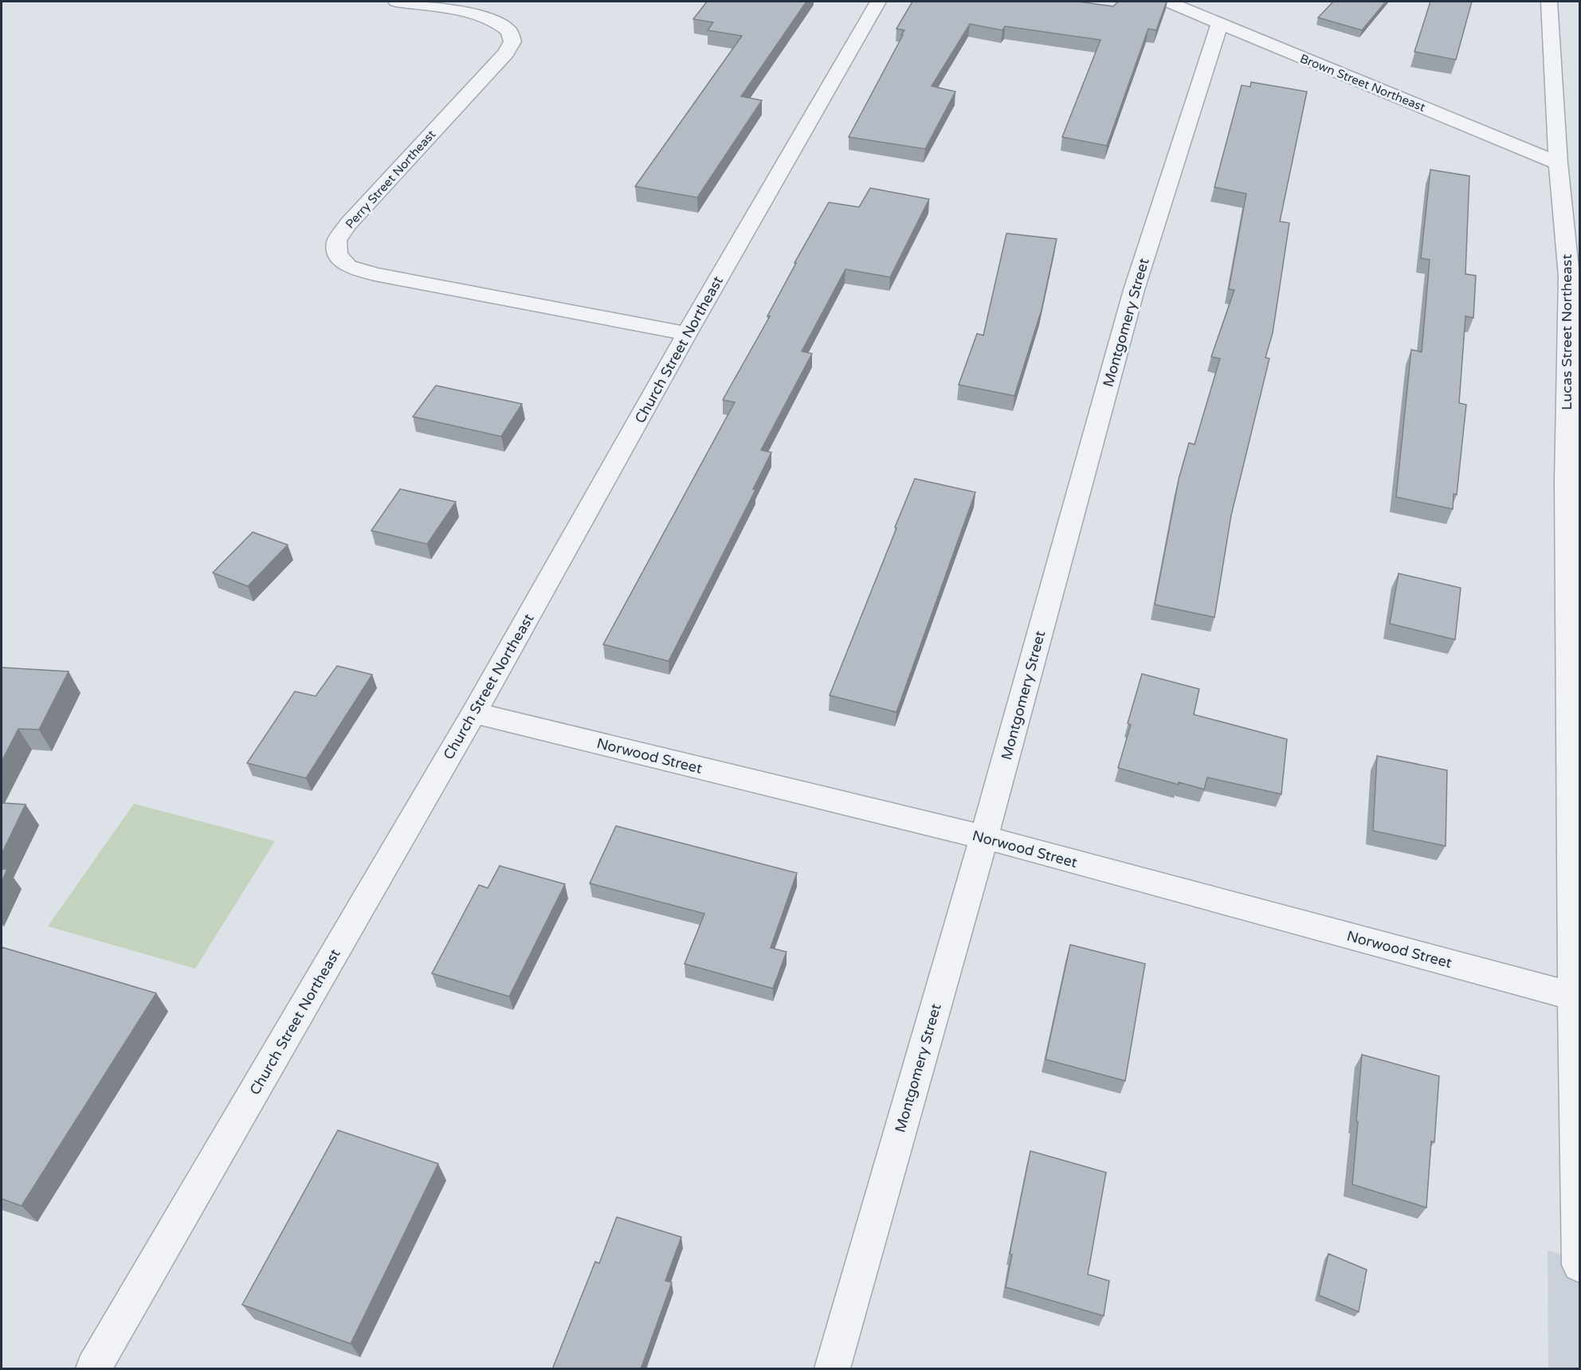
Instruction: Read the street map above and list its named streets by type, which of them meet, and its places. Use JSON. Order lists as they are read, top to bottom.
{
  "streets": {
    "street": [
      "Brown Street Northeast",
      "Perry Street Northeast",
      "Montgomery Street",
      "Lucas Street Northeast",
      "Church Street Northeast",
      "Norwood Street"
    ]
  },
  "crossings": [
    ["Brown Street Northeast", "Montgomery Street"],
    ["Brown Street Northeast", "Lucas Street Northeast"],
    ["Perry Street Northeast", "Church Street Northeast"],
    ["Montgomery Street", "Norwood Street"],
    ["Lucas Street Northeast", "Norwood Street"],
    ["Church Street Northeast", "Norwood Street"]
  ]
}
